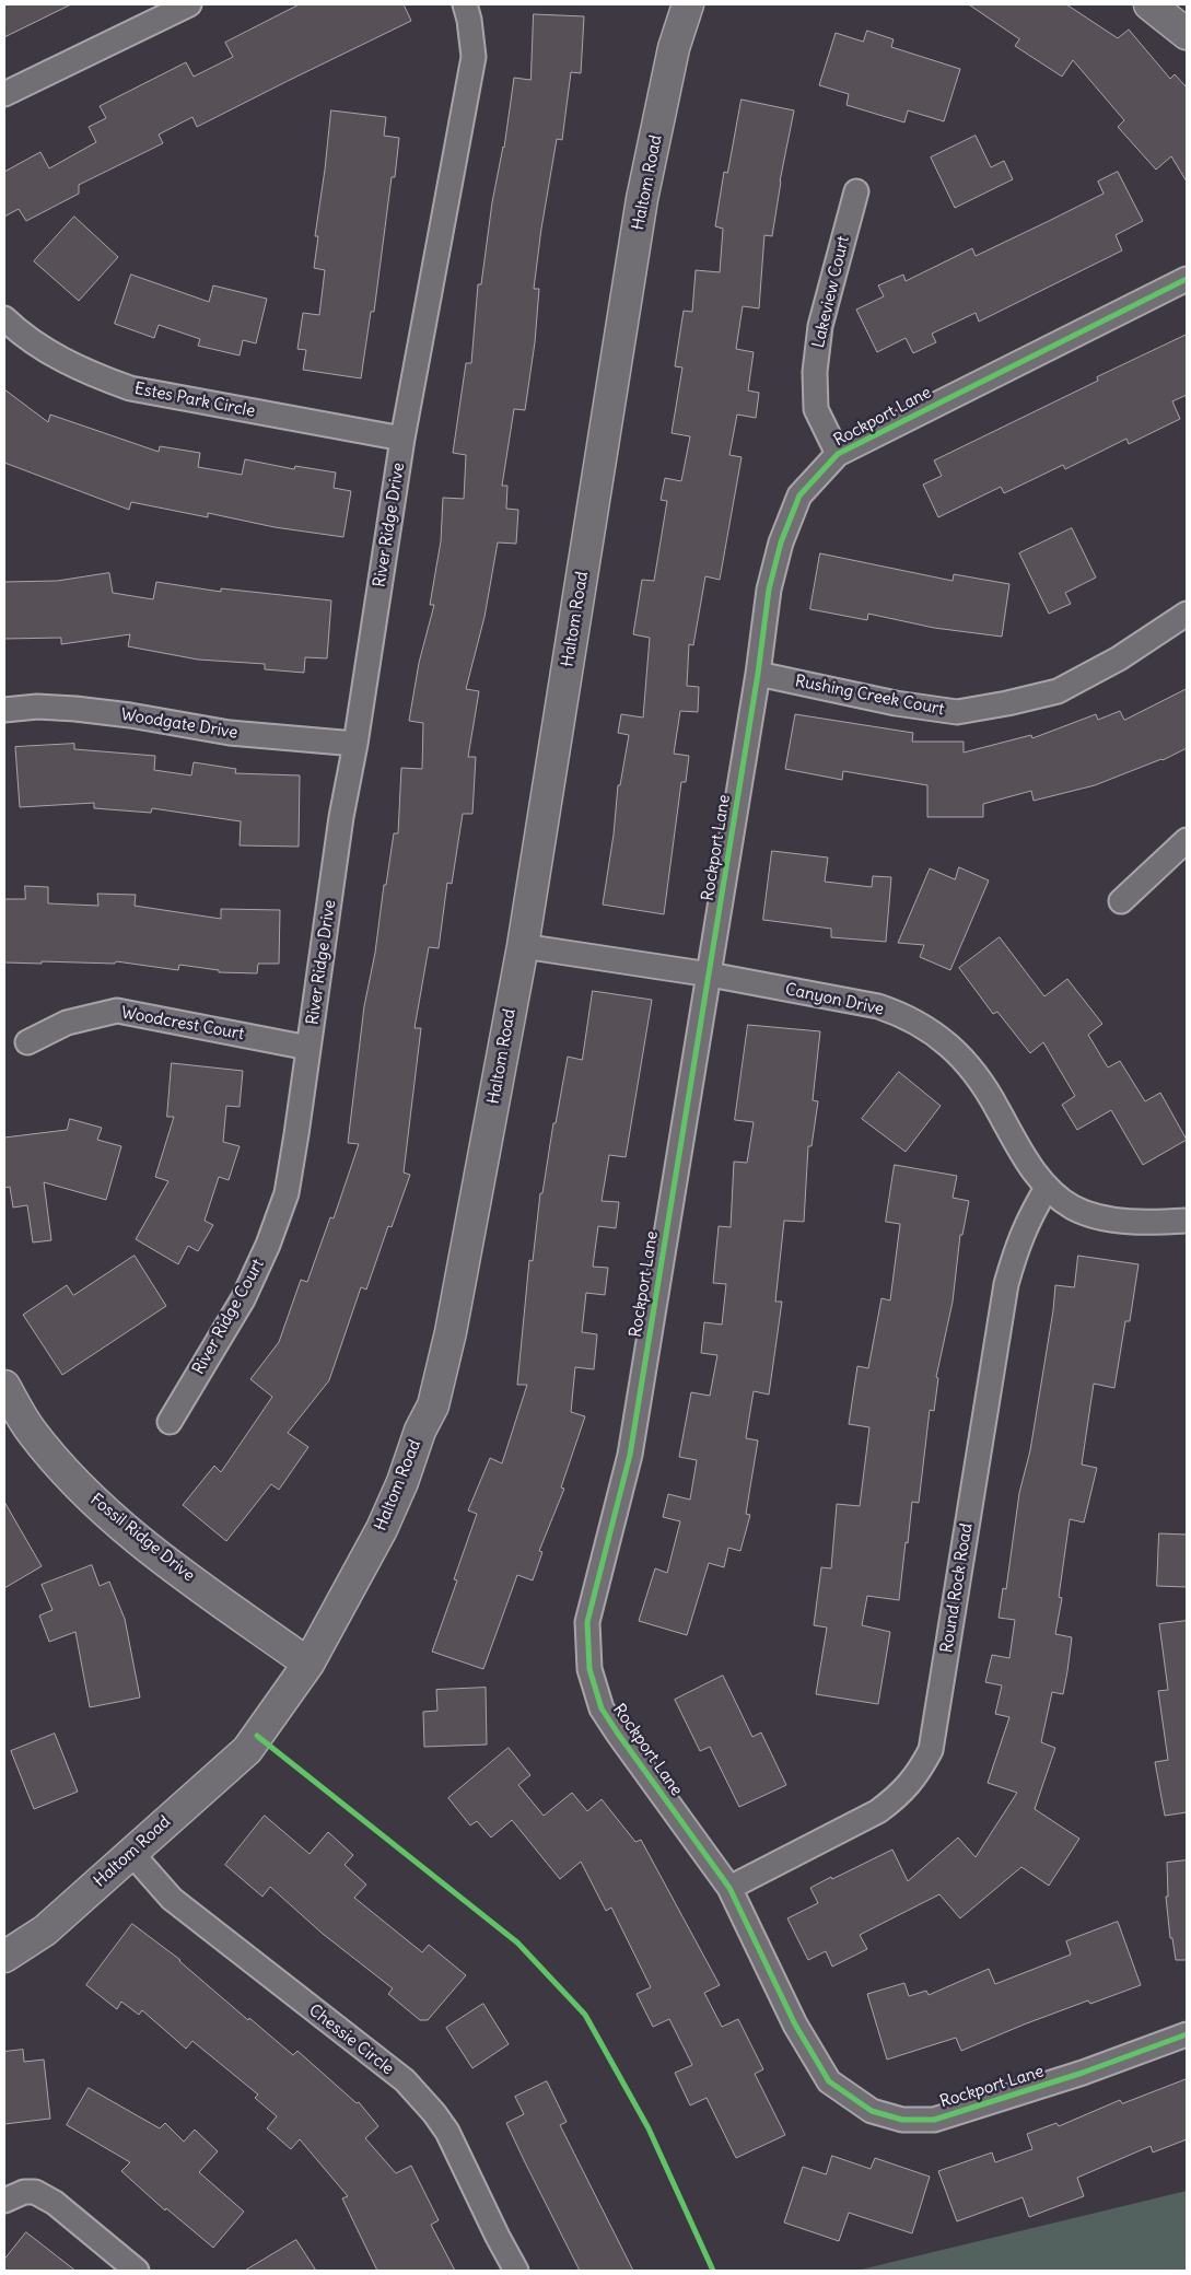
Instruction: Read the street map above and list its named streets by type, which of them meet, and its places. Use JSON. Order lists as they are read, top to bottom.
{
  "streets": {
    "main road": ["Haltom Road", "Fossil Ridge Drive"],
    "street": [
      "Lakeview Court",
      "Estes Park Circle",
      "Rockport Lane",
      "River Ridge Drive",
      "Rushing Creek Court",
      "Woodgate Drive",
      "Canyon Drive",
      "Woodcrest Court",
      "River Ridge Court",
      "Round Rock Road",
      "Chessie Circle"
    ]
  },
  "crossings": [
    ["Haltom Road", "Canyon Drive"],
    ["Haltom Road", "Fossil Ridge Drive"],
    ["Haltom Road", "Chessie Circle"],
    ["Lakeview Court", "Rockport Lane"],
    ["Estes Park Circle", "River Ridge Drive"],
    ["Rockport Lane", "Rushing Creek Court"],
    ["Rockport Lane", "Canyon Drive"],
    ["Rockport Lane", "Round Rock Road"],
    ["River Ridge Drive", "Woodgate Drive"],
    ["River Ridge Drive", "Woodcrest Court"],
    ["River Ridge Drive", "River Ridge Court"],
    ["Canyon Drive", "Round Rock Road"],
    ["Woodcrest Court", "River Ridge Court"]
  ]
}
